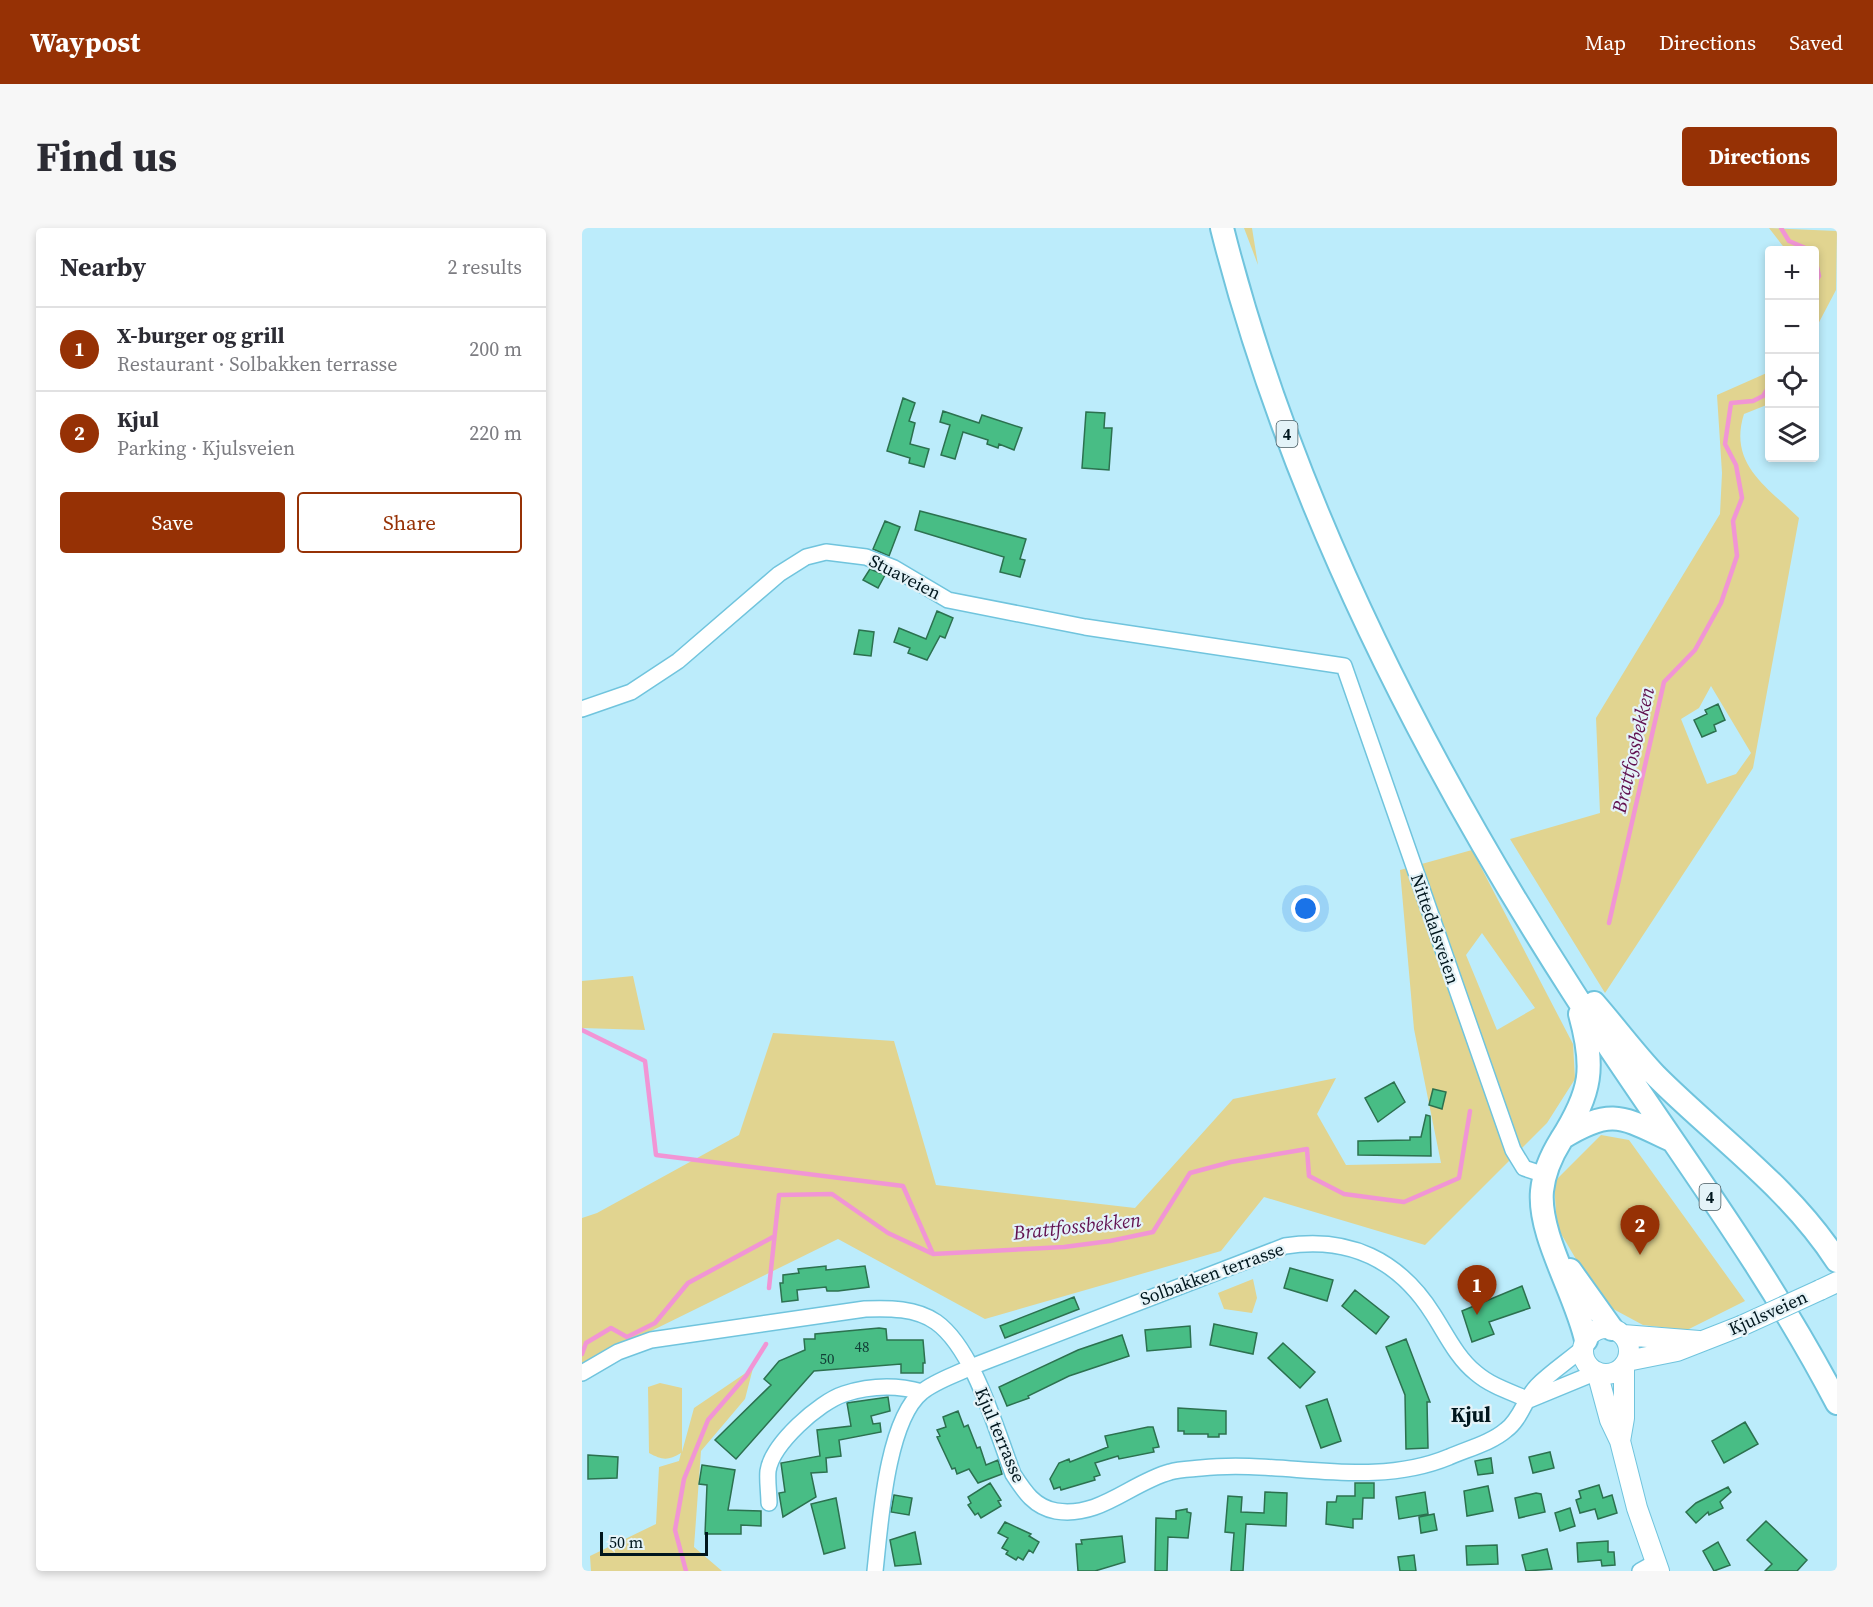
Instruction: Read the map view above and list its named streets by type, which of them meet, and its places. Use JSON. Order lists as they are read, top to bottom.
{
  "streets": {
    "highway": ["4"],
    "main road": ["Kjulsveien"],
    "street": [
      "Stuaveien",
      "Nittedalsveien",
      "Solbakken terrasse",
      "Kjul terrasse"
    ]
  },
  "crossings": [
    ["4", "Nittedalsveien"],
    ["4", "Kjulsveien"],
    ["4", "Kjul terrasse"],
    ["Stuaveien", "Nittedalsveien"],
    ["Solbakken terrasse", "Kjul terrasse"],
    ["Kjulsveien", "Kjul terrasse"]
  ],
  "districts": ["Kjul"],
  "water": ["Brattfossbekken"],
  "house_numbers": ["48", "50"],
  "scale_bar": "50 m",
  "page": {
    "header": "Waypost",
    "nav": ["Map", "Directions", "Saved"],
    "title": "Find us",
    "buttons": [
      "Directions",
      ["Save", "Share"]
    ],
    "heading": ["Nearby", "2 results"],
    "map_buttons": ["+", "−"],
    "list": [
      {
        "mark": "1",
        "name": "X-burger og grill",
        "note": "Restaurant · Solbakken terrasse",
        "value": "200 m"
      },
      {
        "mark": "2",
        "name": "Kjul",
        "note": "Parking · Kjulsveien",
        "value": "220 m"
      }
    ],
    "pins": ["2", "1"],
    "scale": "50 m"
  }
}
